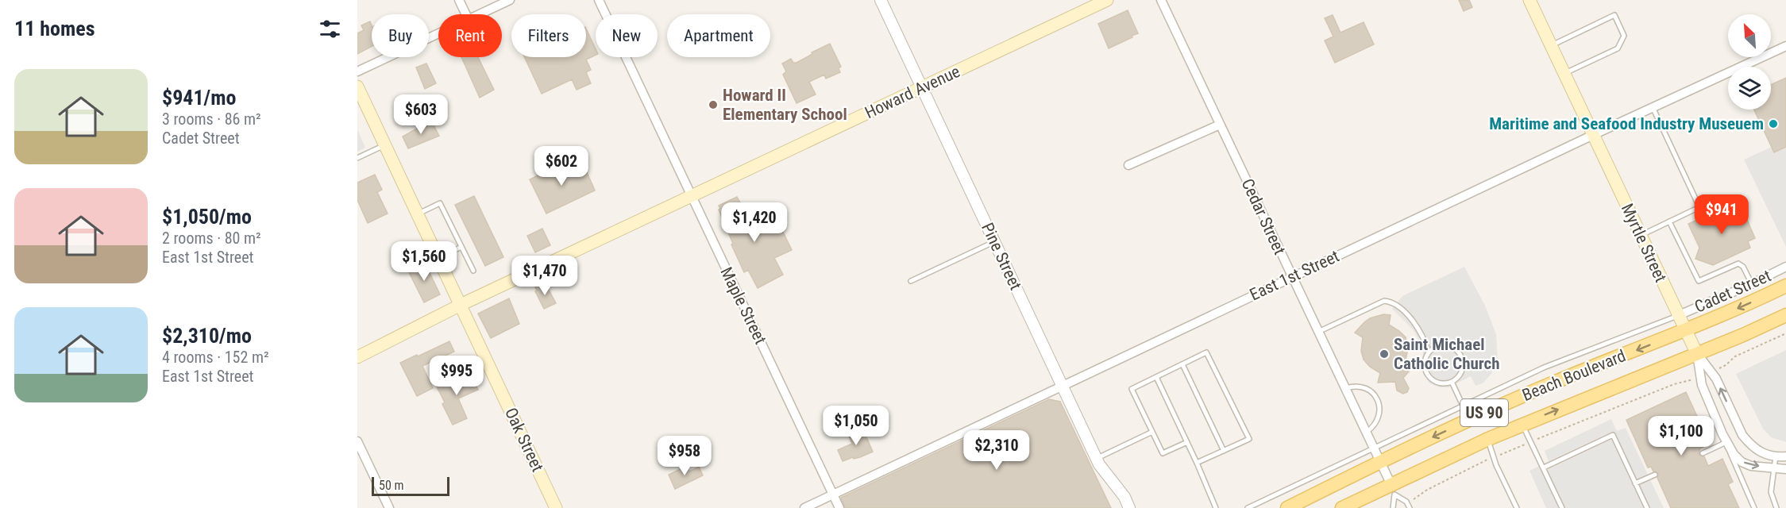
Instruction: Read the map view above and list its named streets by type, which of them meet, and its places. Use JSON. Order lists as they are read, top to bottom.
{
  "streets": {
    "main road": [
      "Howard Avenue",
      "Myrtle Street",
      "Beach Boulevard",
      "US 90",
      "Oak Street"
    ],
    "street": [
      "Cedar Street",
      "Pine Street",
      "East 1st Street",
      "Cadet Street",
      "Maple Street"
    ]
  },
  "crossings": [
    ["Howard Avenue", "Pine Street"],
    ["Howard Avenue", "Maple Street"],
    ["Howard Avenue", "Oak Street"],
    ["Cedar Street", "East 1st Street"],
    ["Cedar Street", "Beach Boulevard"],
    ["Myrtle Street", "East 1st Street"],
    ["Myrtle Street", "Cadet Street"],
    ["Myrtle Street", "Beach Boulevard"],
    ["Pine Street", "East 1st Street"],
    ["East 1st Street", "Maple Street"]
  ],
  "places": ["Howard II Elementary School", "Maritime and Seafood Industry Museuem", "Saint Michael Catholic Church"],
  "scale_bar": "50 m",
  "north": "top left",
  "page": {
    "heading": "11 homes",
    "chip": [
      "Buy",
      "Rent",
      "Filters",
      "New",
      "Apartment"
    ],
    "list": [
      {
        "name": "$941/mo",
        "note": "3 rooms · 86 m² · Cadet Street"
      },
      {
        "name": "$1,050/mo",
        "note": "2 rooms · 80 m² · East 1st Street"
      },
      {
        "name": "$2,310/mo",
        "note": "4 rooms · 152 m² · East 1st Street"
      }
    ],
    "price": [
      "$603",
      "$602",
      "$941",
      "$1,420",
      "$1,560",
      "$1,470",
      "$995",
      "$1,050",
      "$1,100",
      "$2,310",
      "$958"
    ],
    "scale": "50 m"
  }
}
